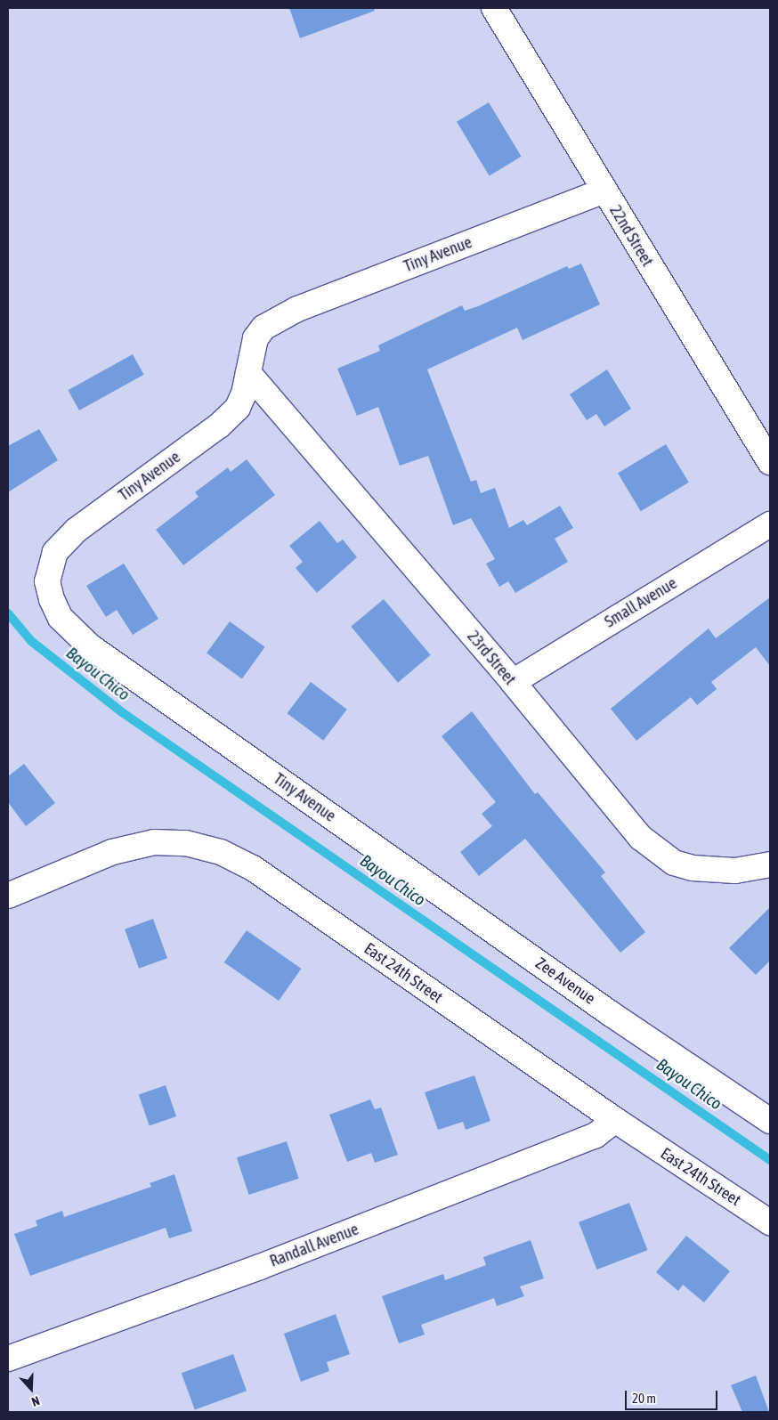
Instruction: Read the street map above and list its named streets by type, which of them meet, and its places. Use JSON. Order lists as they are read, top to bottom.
{
  "streets": {
    "street": [
      "22nd Street",
      "Tiny Avenue",
      "Small Avenue",
      "23rd Street",
      "East 24th Street",
      "Zee Avenue",
      "Randall Avenue"
    ]
  },
  "crossings": [
    ["22nd Street", "Tiny Avenue"],
    ["Tiny Avenue", "23rd Street"],
    ["Tiny Avenue", "Zee Avenue"],
    ["Small Avenue", "23rd Street"],
    ["East 24th Street", "Randall Avenue"]
  ],
  "water": ["Bayou Chico"],
  "scale_bar": "20 m",
  "north": "bottom"
}
